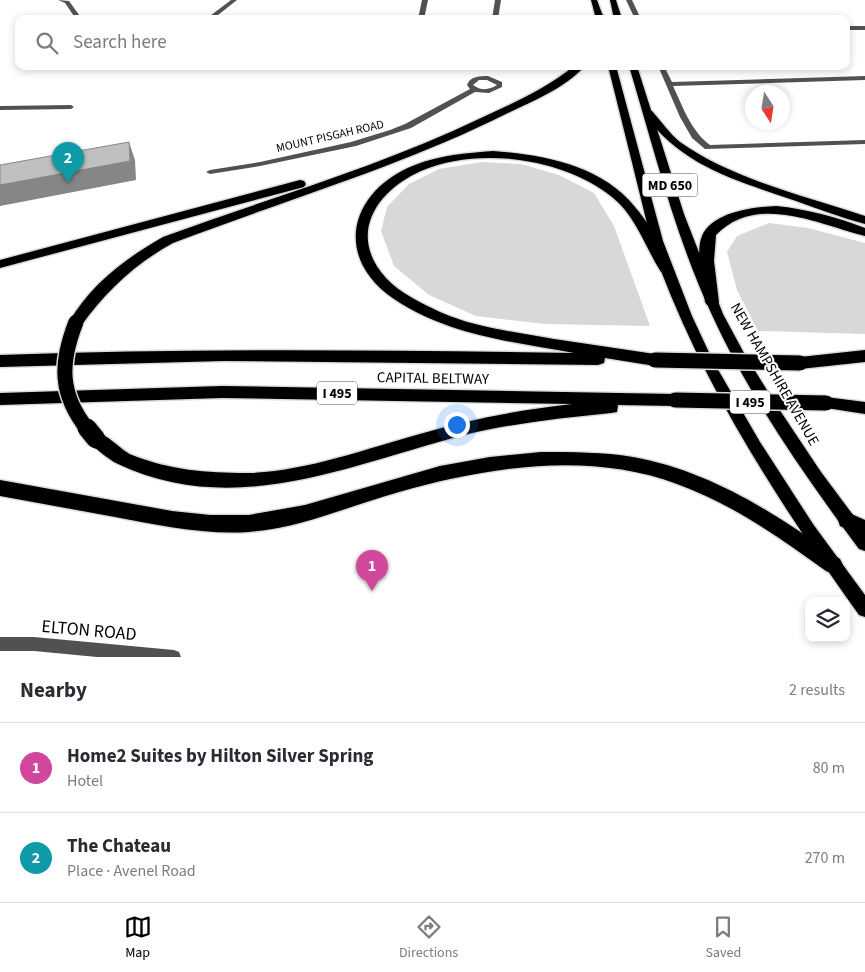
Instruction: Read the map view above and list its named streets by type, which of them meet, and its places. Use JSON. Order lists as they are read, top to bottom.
{
  "streets": {
    "highway": ["CAPITAL BELTWAY", "I 495"],
    "main road": ["MD 650", "NEW HAMPSHIRE AVENUE"],
    "street": ["MOUNT PISGAH ROAD", "ELTON ROAD"]
  },
  "north": "bottom",
  "page": {
    "search": "Search here",
    "pins": ["2", "1"],
    "heading": ["Nearby", "2 results"],
    "list": [
      {
        "mark": "1",
        "name": "Home2 Suites by Hilton Silver Spring",
        "note": "Hotel",
        "value": "80 m"
      },
      {
        "mark": "2",
        "name": "The Chateau",
        "note": "Place · Avenel Road",
        "value": "270 m"
      }
    ],
    "nav": ["Map", "Directions", "Saved"]
  }
}
